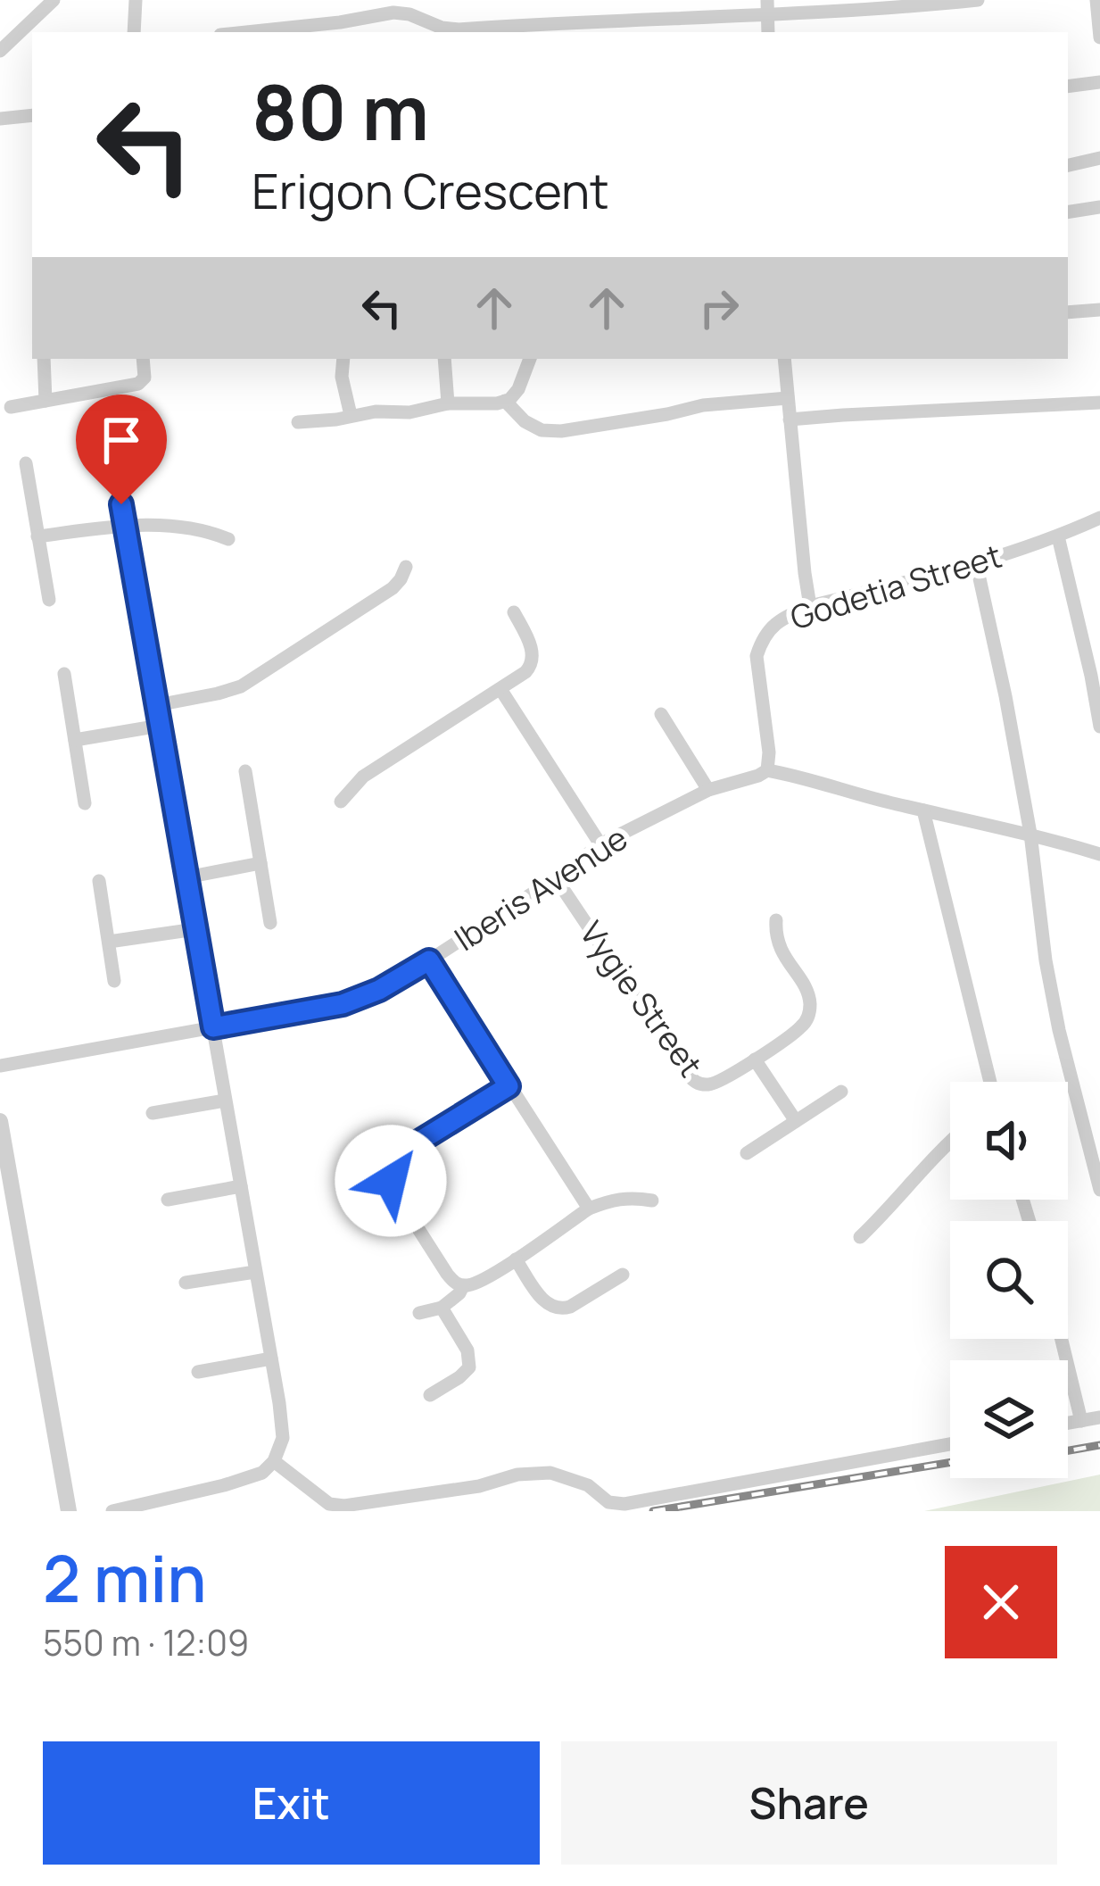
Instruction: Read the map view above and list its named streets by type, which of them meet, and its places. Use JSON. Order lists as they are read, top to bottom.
{
  "streets": {
    "street": ["Godetia Street", "Iberis Avenue", "Vygie Street"]
  },
  "crossings": [
    ["Godetia Street", "Iberis Avenue"],
    ["Iberis Avenue", "Vygie Street"]
  ],
  "page": {
    "turn": ["80 m", "Erigon Crescent"],
    "heading": ["2 min", "550 m · 12:09"],
    "buttons": ["Exit", "Share"]
  }
}
